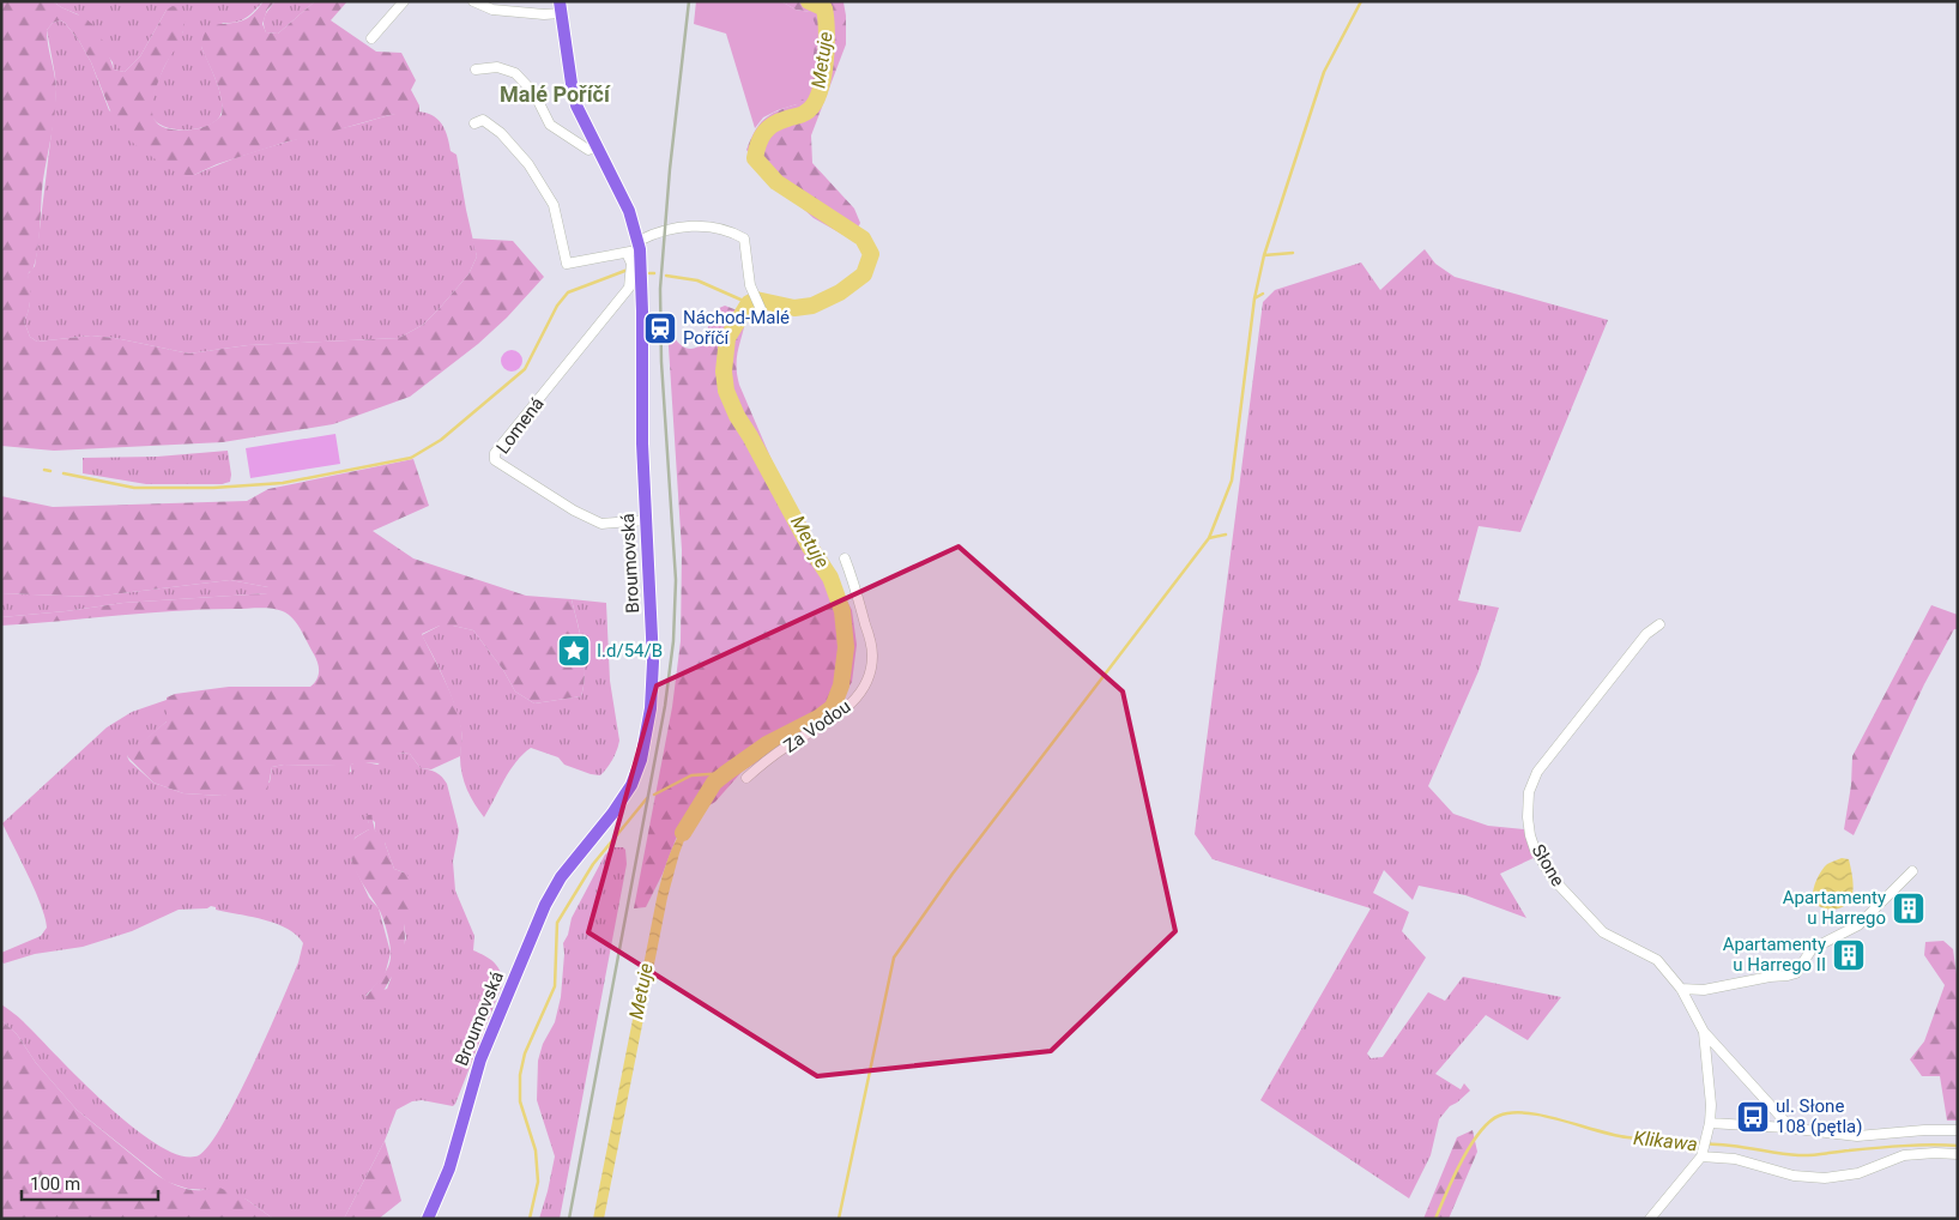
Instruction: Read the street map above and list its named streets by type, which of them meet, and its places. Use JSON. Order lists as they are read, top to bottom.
{
  "streets": {
    "main road": ["Broumovská"],
    "street": ["Lomená", "Za Vodou", "Słone"]
  },
  "crossings": [
    ["Lomená", "Broumovská"]
  ],
  "districts": ["Malé Poříčí"],
  "water": ["Metuje", "Klikawa"],
  "places": {
    "station": ["Náchod-Malé Poříčí"],
    "place": ["I.d/54/B"],
    "building": ["Apartamenty u Harrego", "Apartamenty u Harrego II"],
    "bus stop": ["ul. Słone 108 (pętla)"]
  },
  "scale_bar": "100 m"
}
